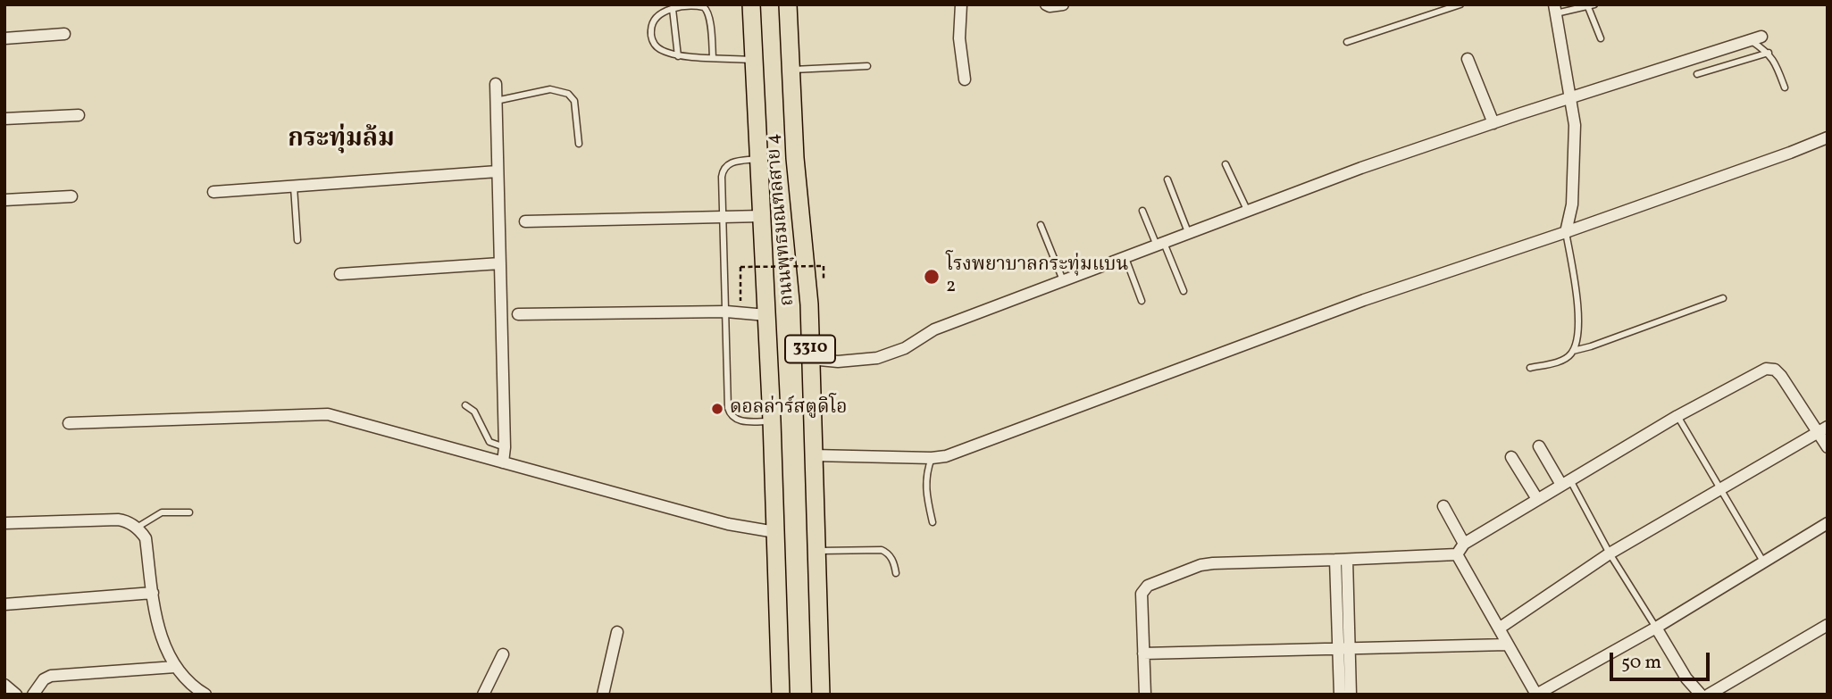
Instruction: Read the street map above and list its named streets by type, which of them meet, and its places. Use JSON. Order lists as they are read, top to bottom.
{
  "streets": {
    "main road": ["ถนนพุทธมณฑลสาย 4", "3310"]
  },
  "districts": ["กระทุ่มล้ม"],
  "places": ["โรงพยาบาลกระทุ่มแบน 2", "ดอลล่าร์สตูดิโอ"],
  "scale_bar": "50 m"
}
